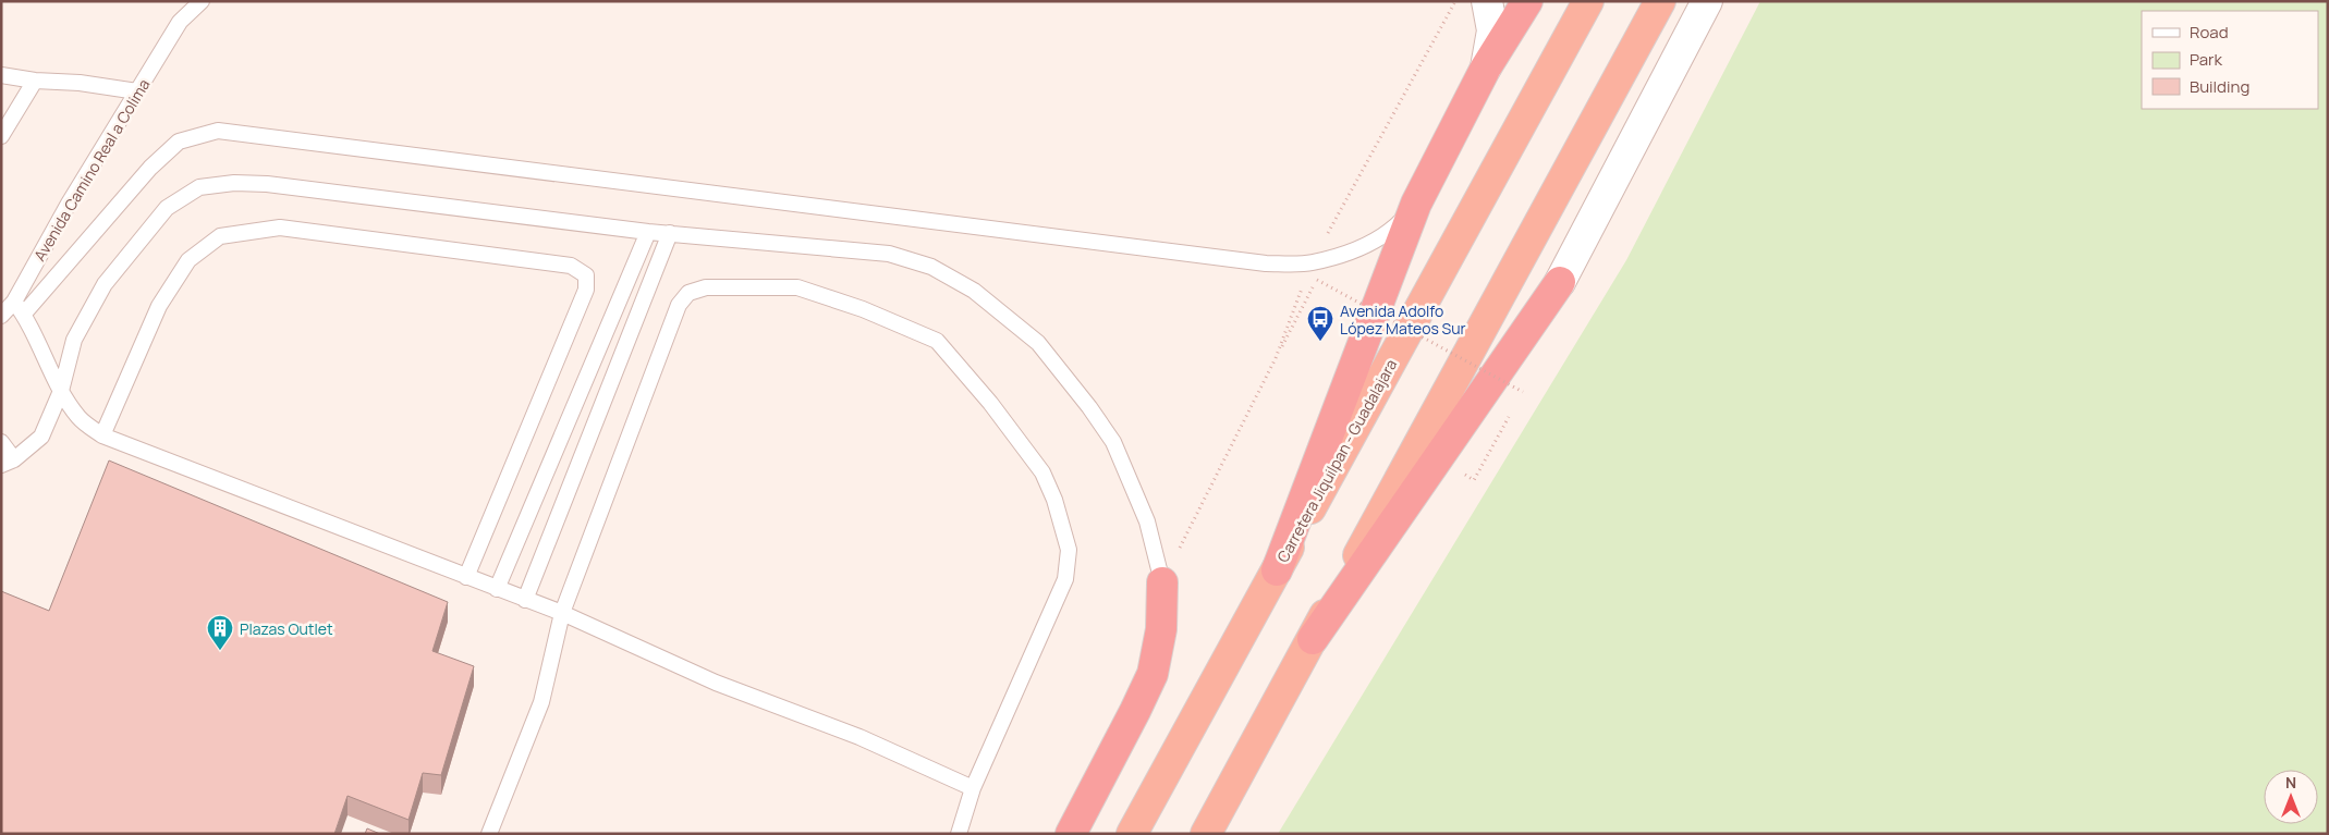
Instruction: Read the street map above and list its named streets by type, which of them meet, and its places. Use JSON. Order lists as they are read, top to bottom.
{
  "streets": {
    "highway": ["Carretera Jiquilpan - Guadalajara"],
    "lane": ["Avenida Camino Real a Colima"]
  },
  "places": {
    "bus stop": ["Avenida Adolfo López Mateos Sur"],
    "building": ["Plazas Outlet"]
  },
  "legend": ["Road", "Park", "Building"],
  "north": "top"
}
